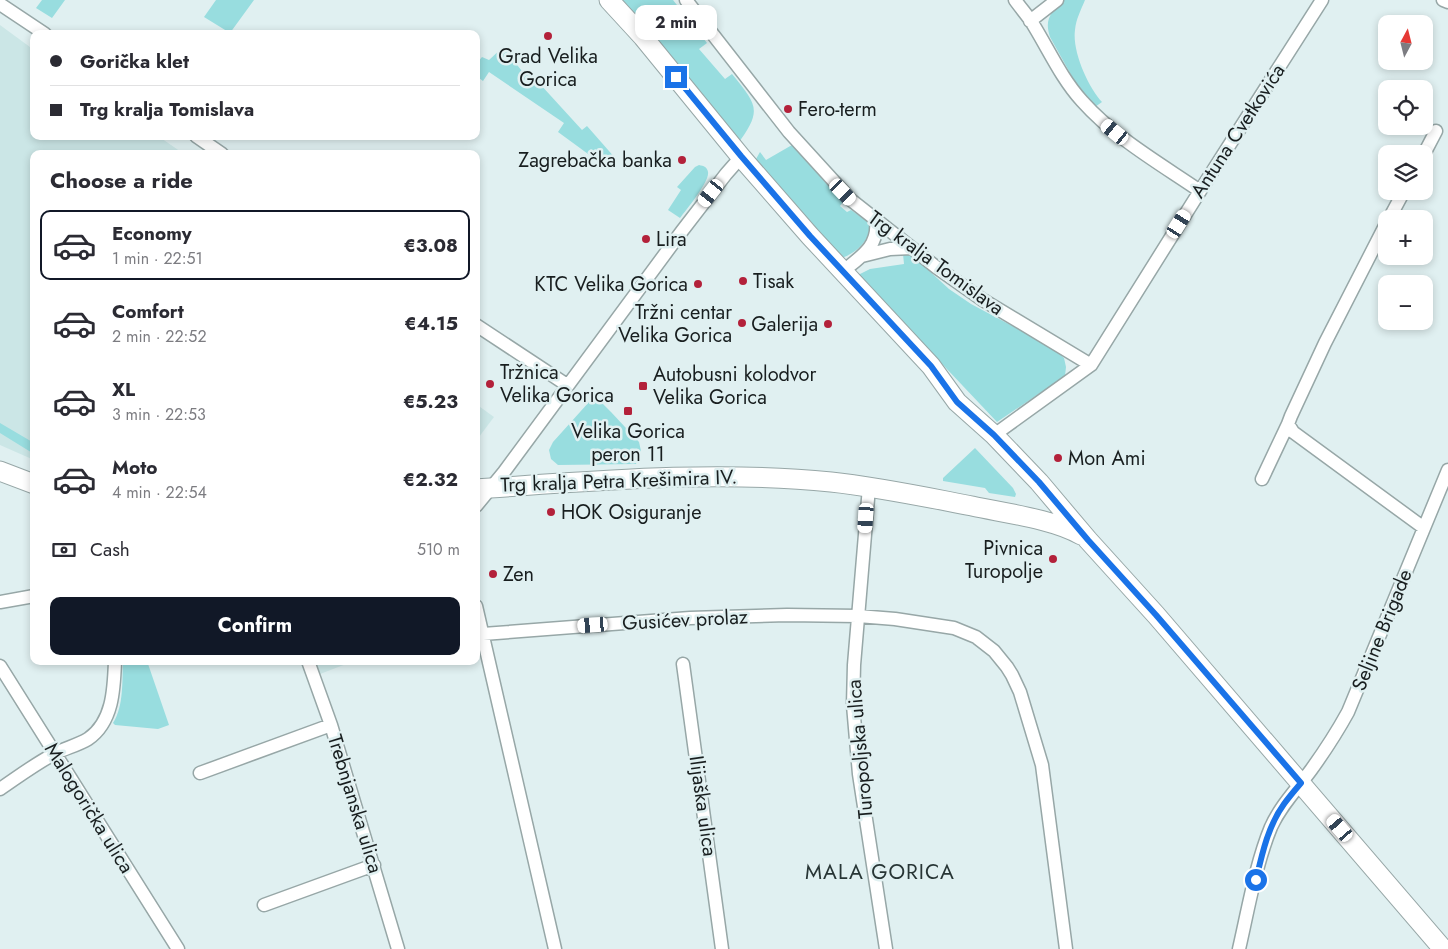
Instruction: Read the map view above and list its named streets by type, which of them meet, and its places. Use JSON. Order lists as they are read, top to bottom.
{
  "streets": {
    "main road": ["Trg kralja Petra Krešimira IV."],
    "street": [
      "Antuna Cvetkovića",
      "Trg kralja Tomislava",
      "Gusićev prolaz",
      "Seljine Brigade",
      "Turopoljska ulica",
      "Trebnjanska ulica",
      "Ilijaška ulica",
      "Malogorička ulica"
    ]
  },
  "crossings": [
    ["Antuna Cvetkovića", "Trg kralja Tomislava"],
    ["Trg kralja Petra Krešimira IV.", "Turopoljska ulica"],
    ["Gusićev prolaz", "Turopoljska ulica"]
  ],
  "districts": ["MALA GORICA"],
  "places": {
    "other": [
      "Grad Velika Gorica",
      "Fero-term",
      "Zagrebačka banka",
      "Lira",
      "Tisak",
      "KTC Velika Gorica",
      "Tržni centar Velika Gorica",
      "Galerija",
      "Tržnica Velika Gorica",
      "Mon Ami",
      "HOK Osiguranje",
      "Pivnica Turopolje",
      "Zen"
    ],
    "transit": ["Autobusni kolodvor Velika Gorica", "Velika Gorica peron 11"]
  },
  "north": "top",
  "page": {
    "bubble": "2 min",
    "map_buttons": ["+", "−"],
    "banner": ["Gorička klet", "Trg kralja Tomislava"],
    "heading": "Choose a ride",
    "list": [
      {
        "name": "Economy",
        "note": "1 min · 22:51",
        "value": "€3.08"
      },
      {
        "name": "Comfort",
        "note": "2 min · 22:52",
        "value": "€4.15"
      },
      {
        "name": "XL",
        "note": "3 min · 22:53",
        "value": "€5.23"
      },
      {
        "name": "Moto",
        "note": "4 min · 22:54",
        "value": "€2.32"
      }
    ],
    "pay": ["Cash", "510 m"],
    "buttons": "Confirm"
  }
}
